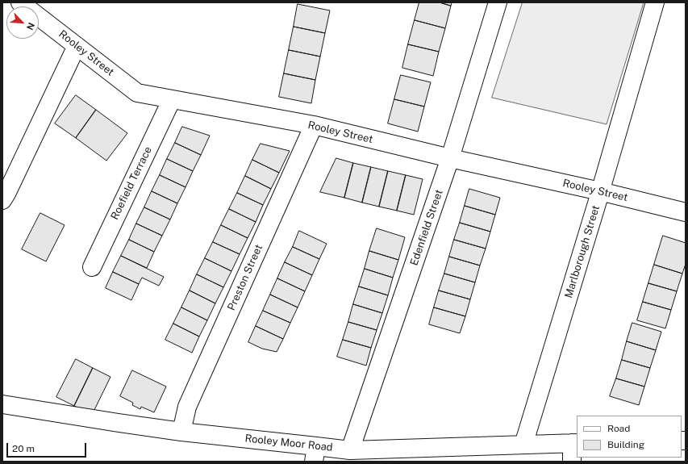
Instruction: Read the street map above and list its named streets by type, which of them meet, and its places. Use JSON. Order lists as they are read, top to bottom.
{
  "streets": {
    "street": [
      "Rooley Street",
      "Roefield Terrace",
      "Edenfield Street",
      "Marlborough Street",
      "Preston Street",
      "Rooley Moor Road"
    ]
  },
  "crossings": [
    ["Rooley Street", "Roefield Terrace"],
    ["Rooley Street", "Edenfield Street"],
    ["Rooley Street", "Marlborough Street"],
    ["Rooley Street", "Preston Street"],
    ["Edenfield Street", "Rooley Moor Road"],
    ["Marlborough Street", "Rooley Moor Road"],
    ["Preston Street", "Rooley Moor Road"]
  ],
  "legend": ["Road", "Building"],
  "scale_bar": "20 m",
  "north": "bottom right"
}
